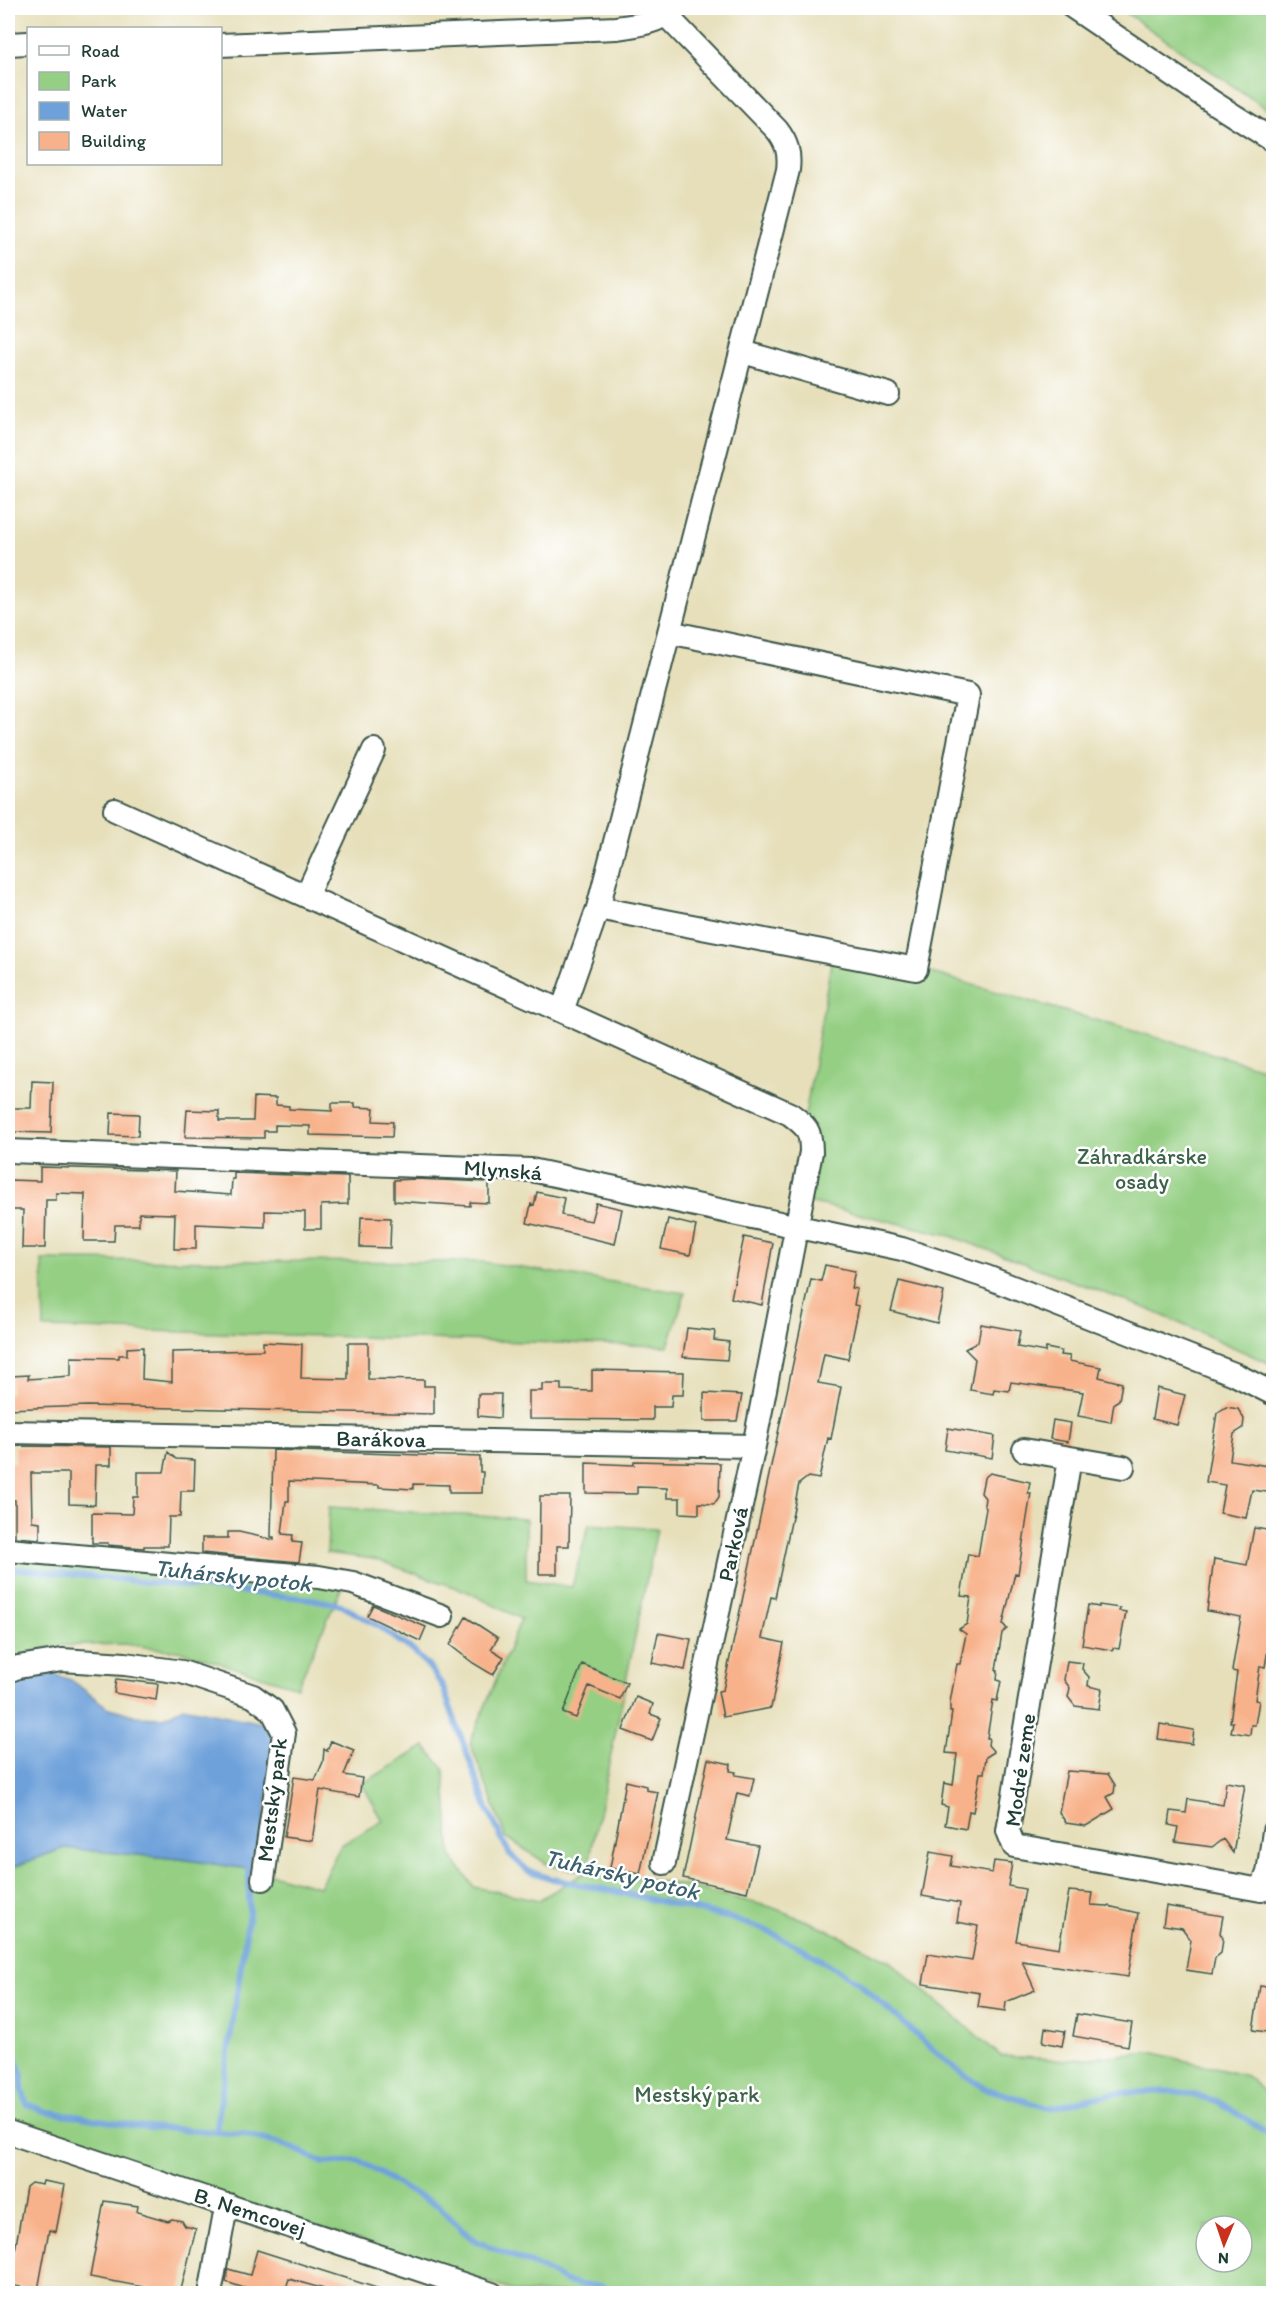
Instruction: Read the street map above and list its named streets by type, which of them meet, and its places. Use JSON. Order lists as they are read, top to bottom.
{
  "streets": {
    "street": [
      "Mlynská",
      "Barákova",
      "Parková",
      "Modré zeme",
      "Mestský park",
      "B. Nemcovej"
    ]
  },
  "crossings": [
    ["Mlynská", "Parková"],
    ["Barákova", "Parková"]
  ],
  "water": ["Tuhársky potok"],
  "parks": ["Záhradkárske osady", "Mestský park"],
  "legend": [
    "Road",
    "Park",
    "Water",
    "Building"
  ],
  "north": "bottom"
}
